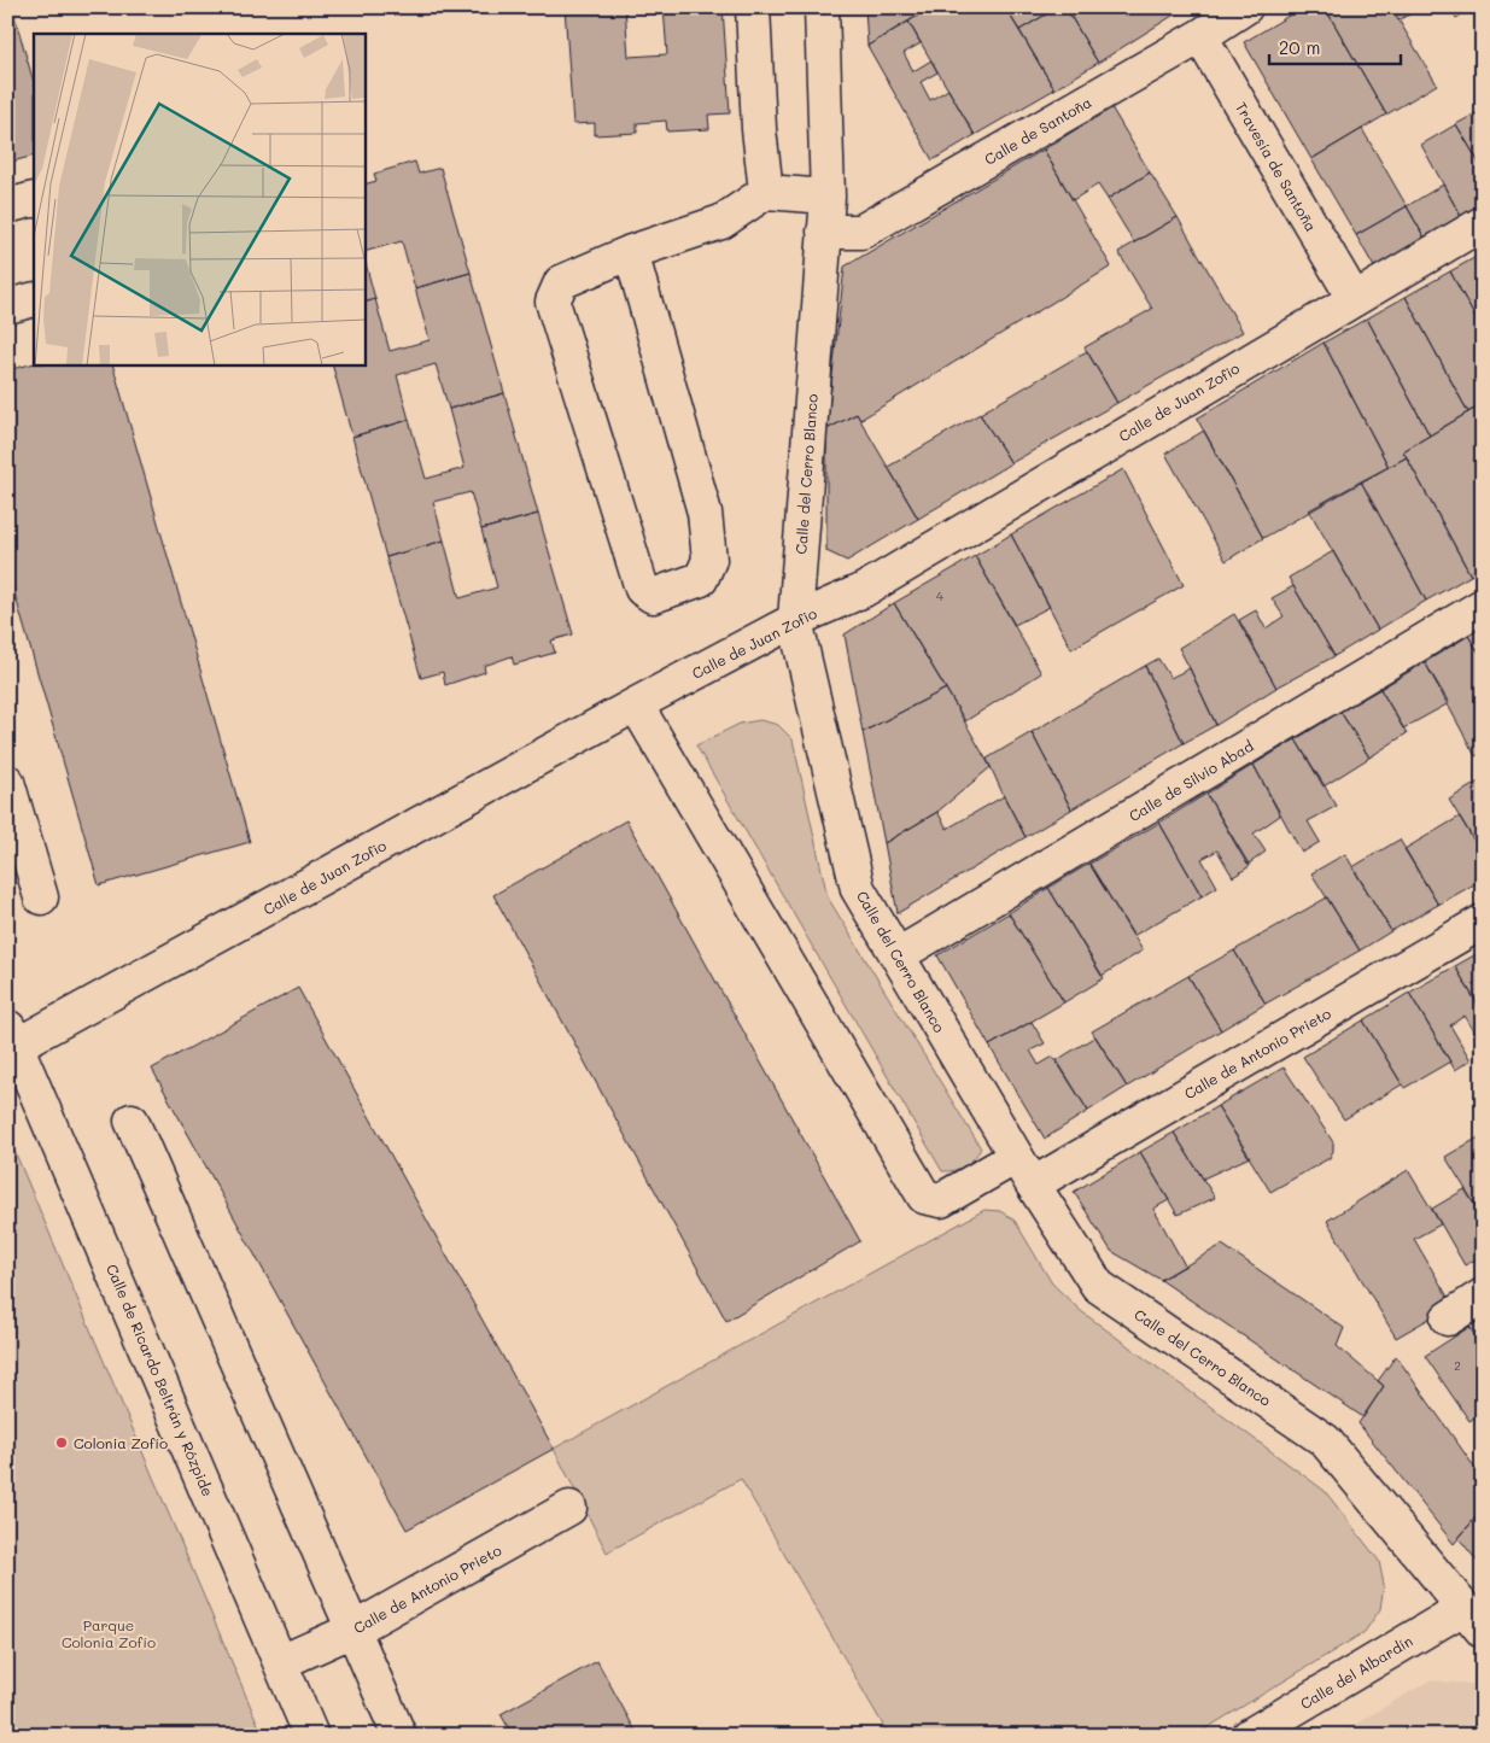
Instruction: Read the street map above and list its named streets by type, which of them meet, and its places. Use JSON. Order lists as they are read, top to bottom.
{
  "streets": {
    "street": [
      "Calle de Santoña",
      "Travesía de Santoña",
      "Calle de Juan Zofio",
      "Calle del Cerro Blanco",
      "Calle de Silvio Abad",
      "Calle de Antonio Prieto",
      "Calle de Ricardo Beltrán y Rózpide",
      "Calle del Albardín"
    ]
  },
  "crossings": [
    ["Calle de Santoña", "Travesía de Santoña"],
    ["Calle de Santoña", "Calle del Cerro Blanco"],
    ["Travesía de Santoña", "Calle de Juan Zofio"],
    ["Calle de Juan Zofio", "Calle del Cerro Blanco"],
    ["Calle de Juan Zofio", "Calle de Ricardo Beltrán y Rózpide"],
    ["Calle del Cerro Blanco", "Calle de Silvio Abad"],
    ["Calle del Cerro Blanco", "Calle de Antonio Prieto"],
    ["Calle del Cerro Blanco", "Calle del Albardín"],
    ["Calle de Antonio Prieto", "Calle de Ricardo Beltrán y Rózpide"]
  ],
  "parks": ["Parque Colonia Zofío"],
  "places": ["Colonia Zofío"],
  "house_numbers": ["4", "2"],
  "scale_bar": "20 m"
}
